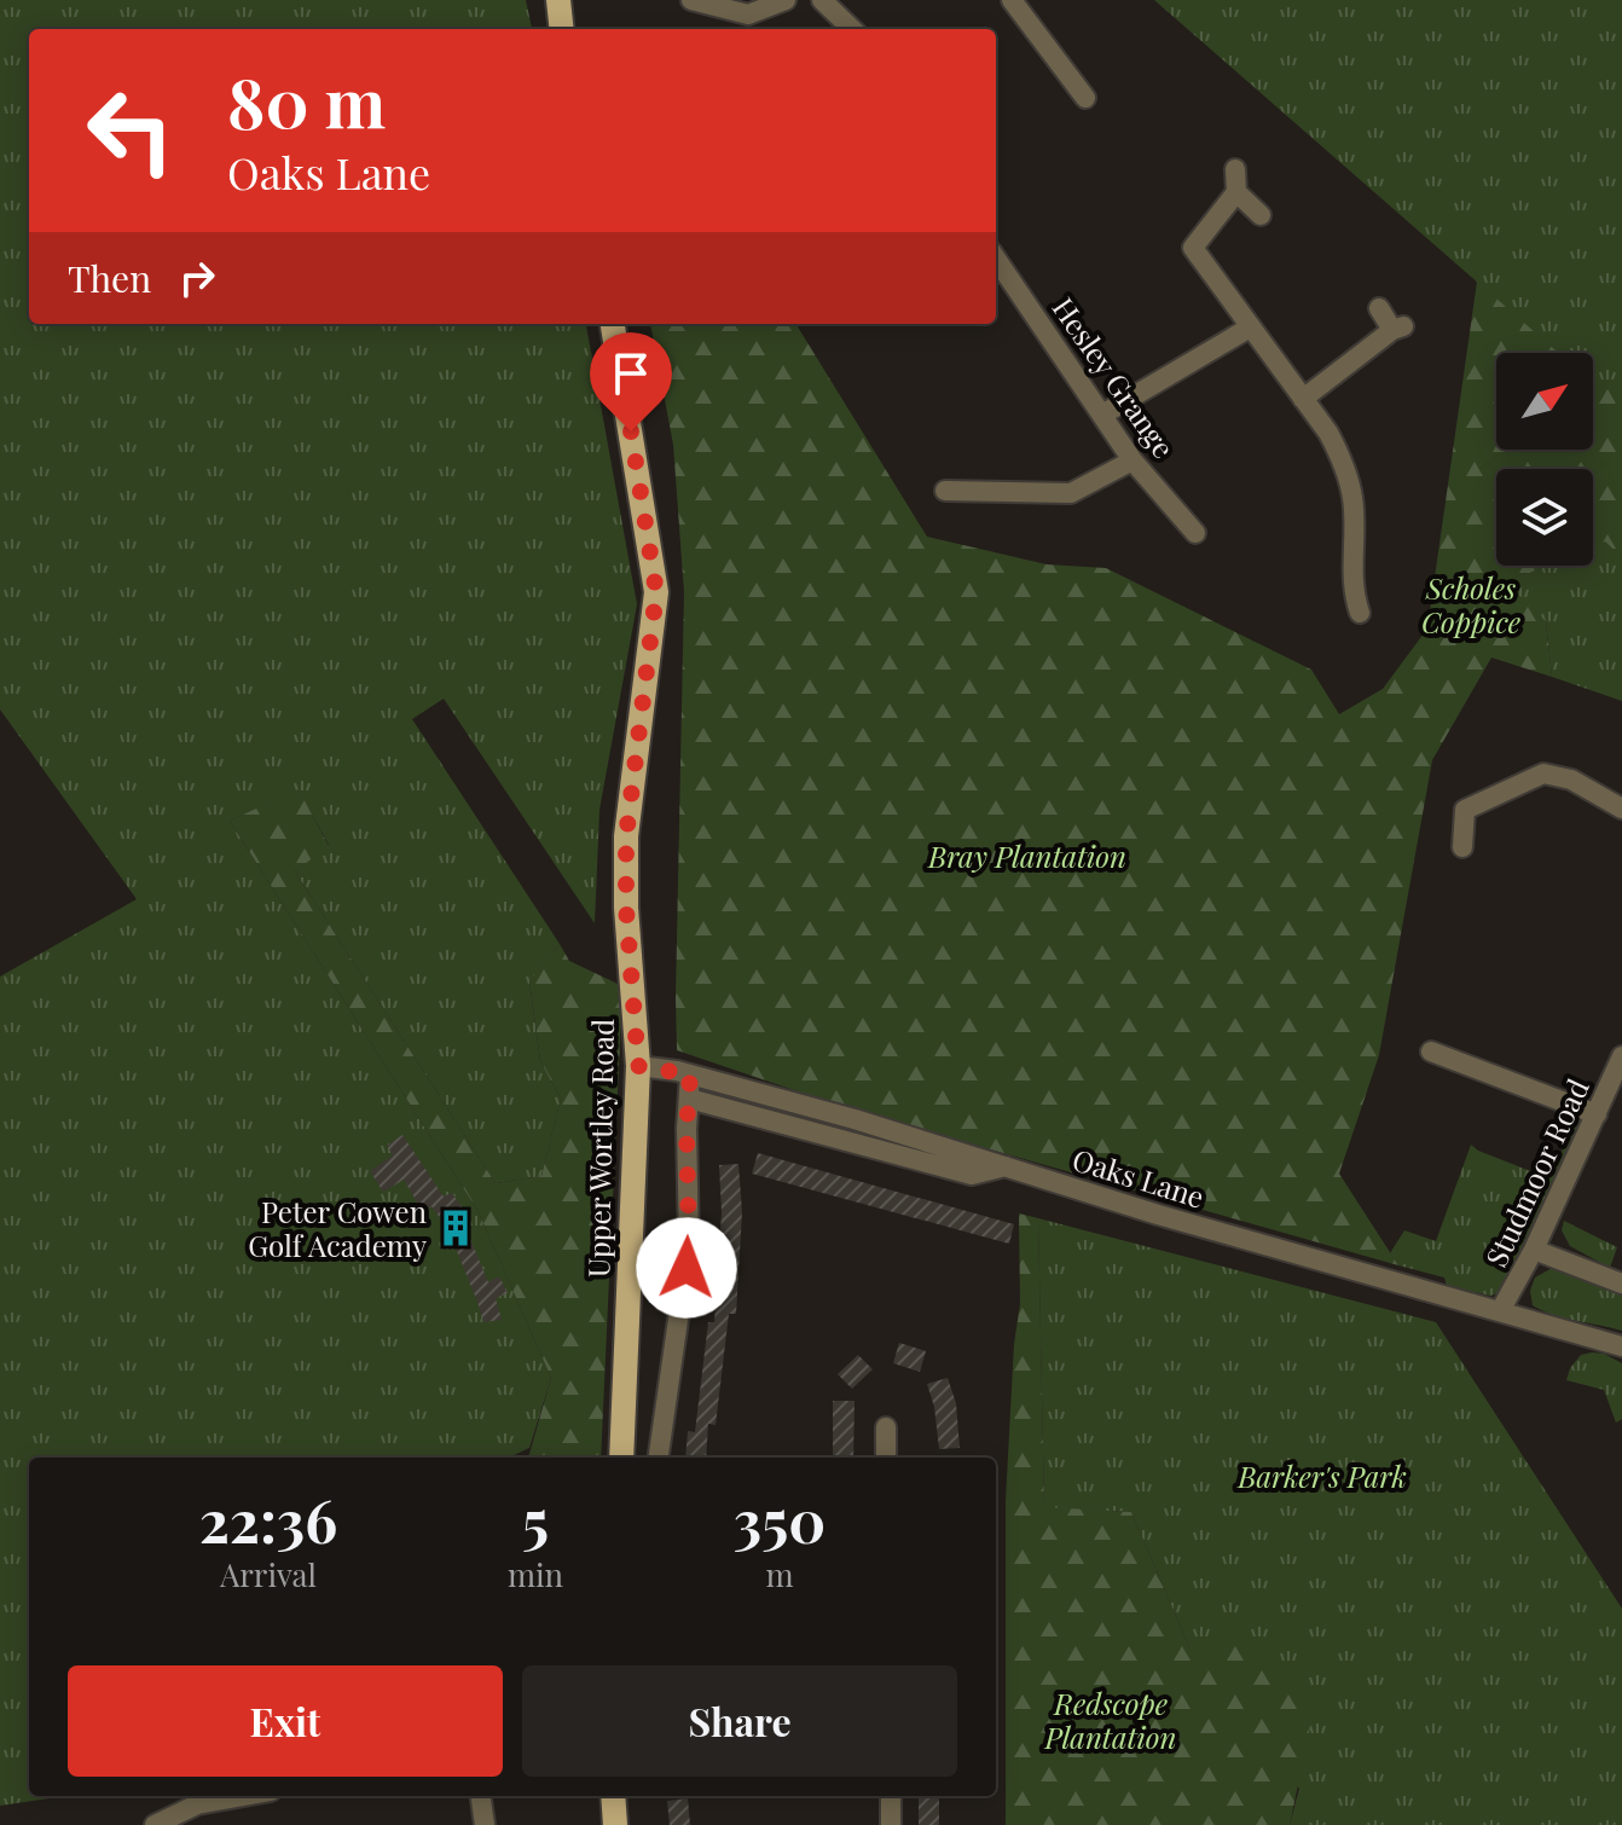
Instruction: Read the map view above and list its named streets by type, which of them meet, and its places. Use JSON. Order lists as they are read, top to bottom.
{
  "streets": {
    "main road": ["Upper Wortley Road"],
    "street": ["Hesley Grange", "Studmoor Road", "Oaks Lane"]
  },
  "crossings": [
    ["Upper Wortley Road", "Oaks Lane"],
    ["Studmoor Road", "Oaks Lane"]
  ],
  "parks": [
    "Scholes Coppice",
    "Bray Plantation",
    "Barker's Park",
    "Redscope Plantation"
  ],
  "places": {
    "building": ["Peter Cowen Golf Academy"]
  },
  "north": "top right",
  "page": {
    "turn": ["80 m", "Oaks Lane"],
    "then": "Then",
    "eta": [
      "22:36",
      "Arrival",
      "5",
      "min",
      "350",
      "m"
    ],
    "buttons": ["Exit", "Share"]
  }
}
